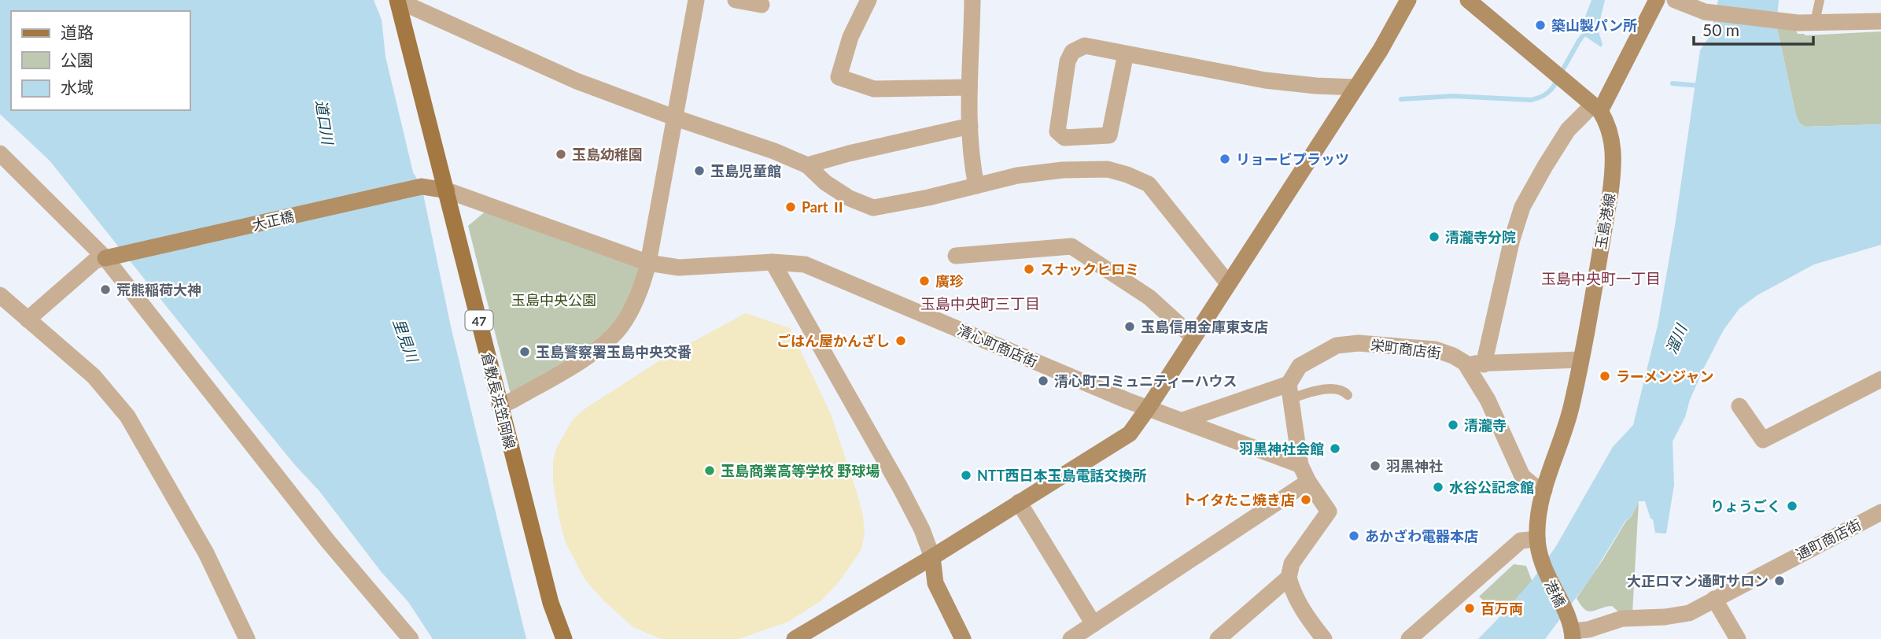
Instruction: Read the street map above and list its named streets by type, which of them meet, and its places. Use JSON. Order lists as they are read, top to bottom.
{
  "streets": {
    "main road": ["47", "倉敷長浜笠岡線"],
    "street": [
      "大正橋",
      "玉島港線",
      "清心町商店街",
      "栄町商店街",
      "通町商店街",
      "港橋"
    ]
  },
  "crossings": [
    ["大正橋", "清心町商店街"],
    ["大正橋", "倉敷長浜笠岡線"],
    ["玉島港線", "港橋"],
    ["清心町商店街", "倉敷長浜笠岡線"],
    ["通町商店街", "港橋"]
  ],
  "districts": ["玉島中央町一丁目", "玉島中央町三丁目"],
  "water": ["道口川", "溜川", "里見川"],
  "parks": ["玉島中央公園"],
  "places": [
    "築山製パン所",
    "玉島幼稚園",
    "リョービプラッツ",
    "玉島児童館",
    "Part Ⅱ",
    "清瀧寺分院",
    "スナックヒロミ",
    "廣珍",
    "荒熊稲荷大神",
    "玉島信用金庫東支店",
    "ごはん屋かんざし",
    "玉島警察署玉島中央交番",
    "ラーメンジャン",
    "清心町コミュニティーハウス",
    "清瀧寺",
    "羽黒神社会館",
    "羽黒神社",
    "玉島商業高等学校 野球場",
    "NTT西日本玉島電話交換所",
    "水谷公記念館",
    "トイタたこ焼き店",
    "りょうごく",
    "あかざわ電器本店",
    "大正ロマン通町サロン",
    "百万両"
  ],
  "legend": ["道路", "公園", "水域"],
  "scale_bar": "50 m"
}
